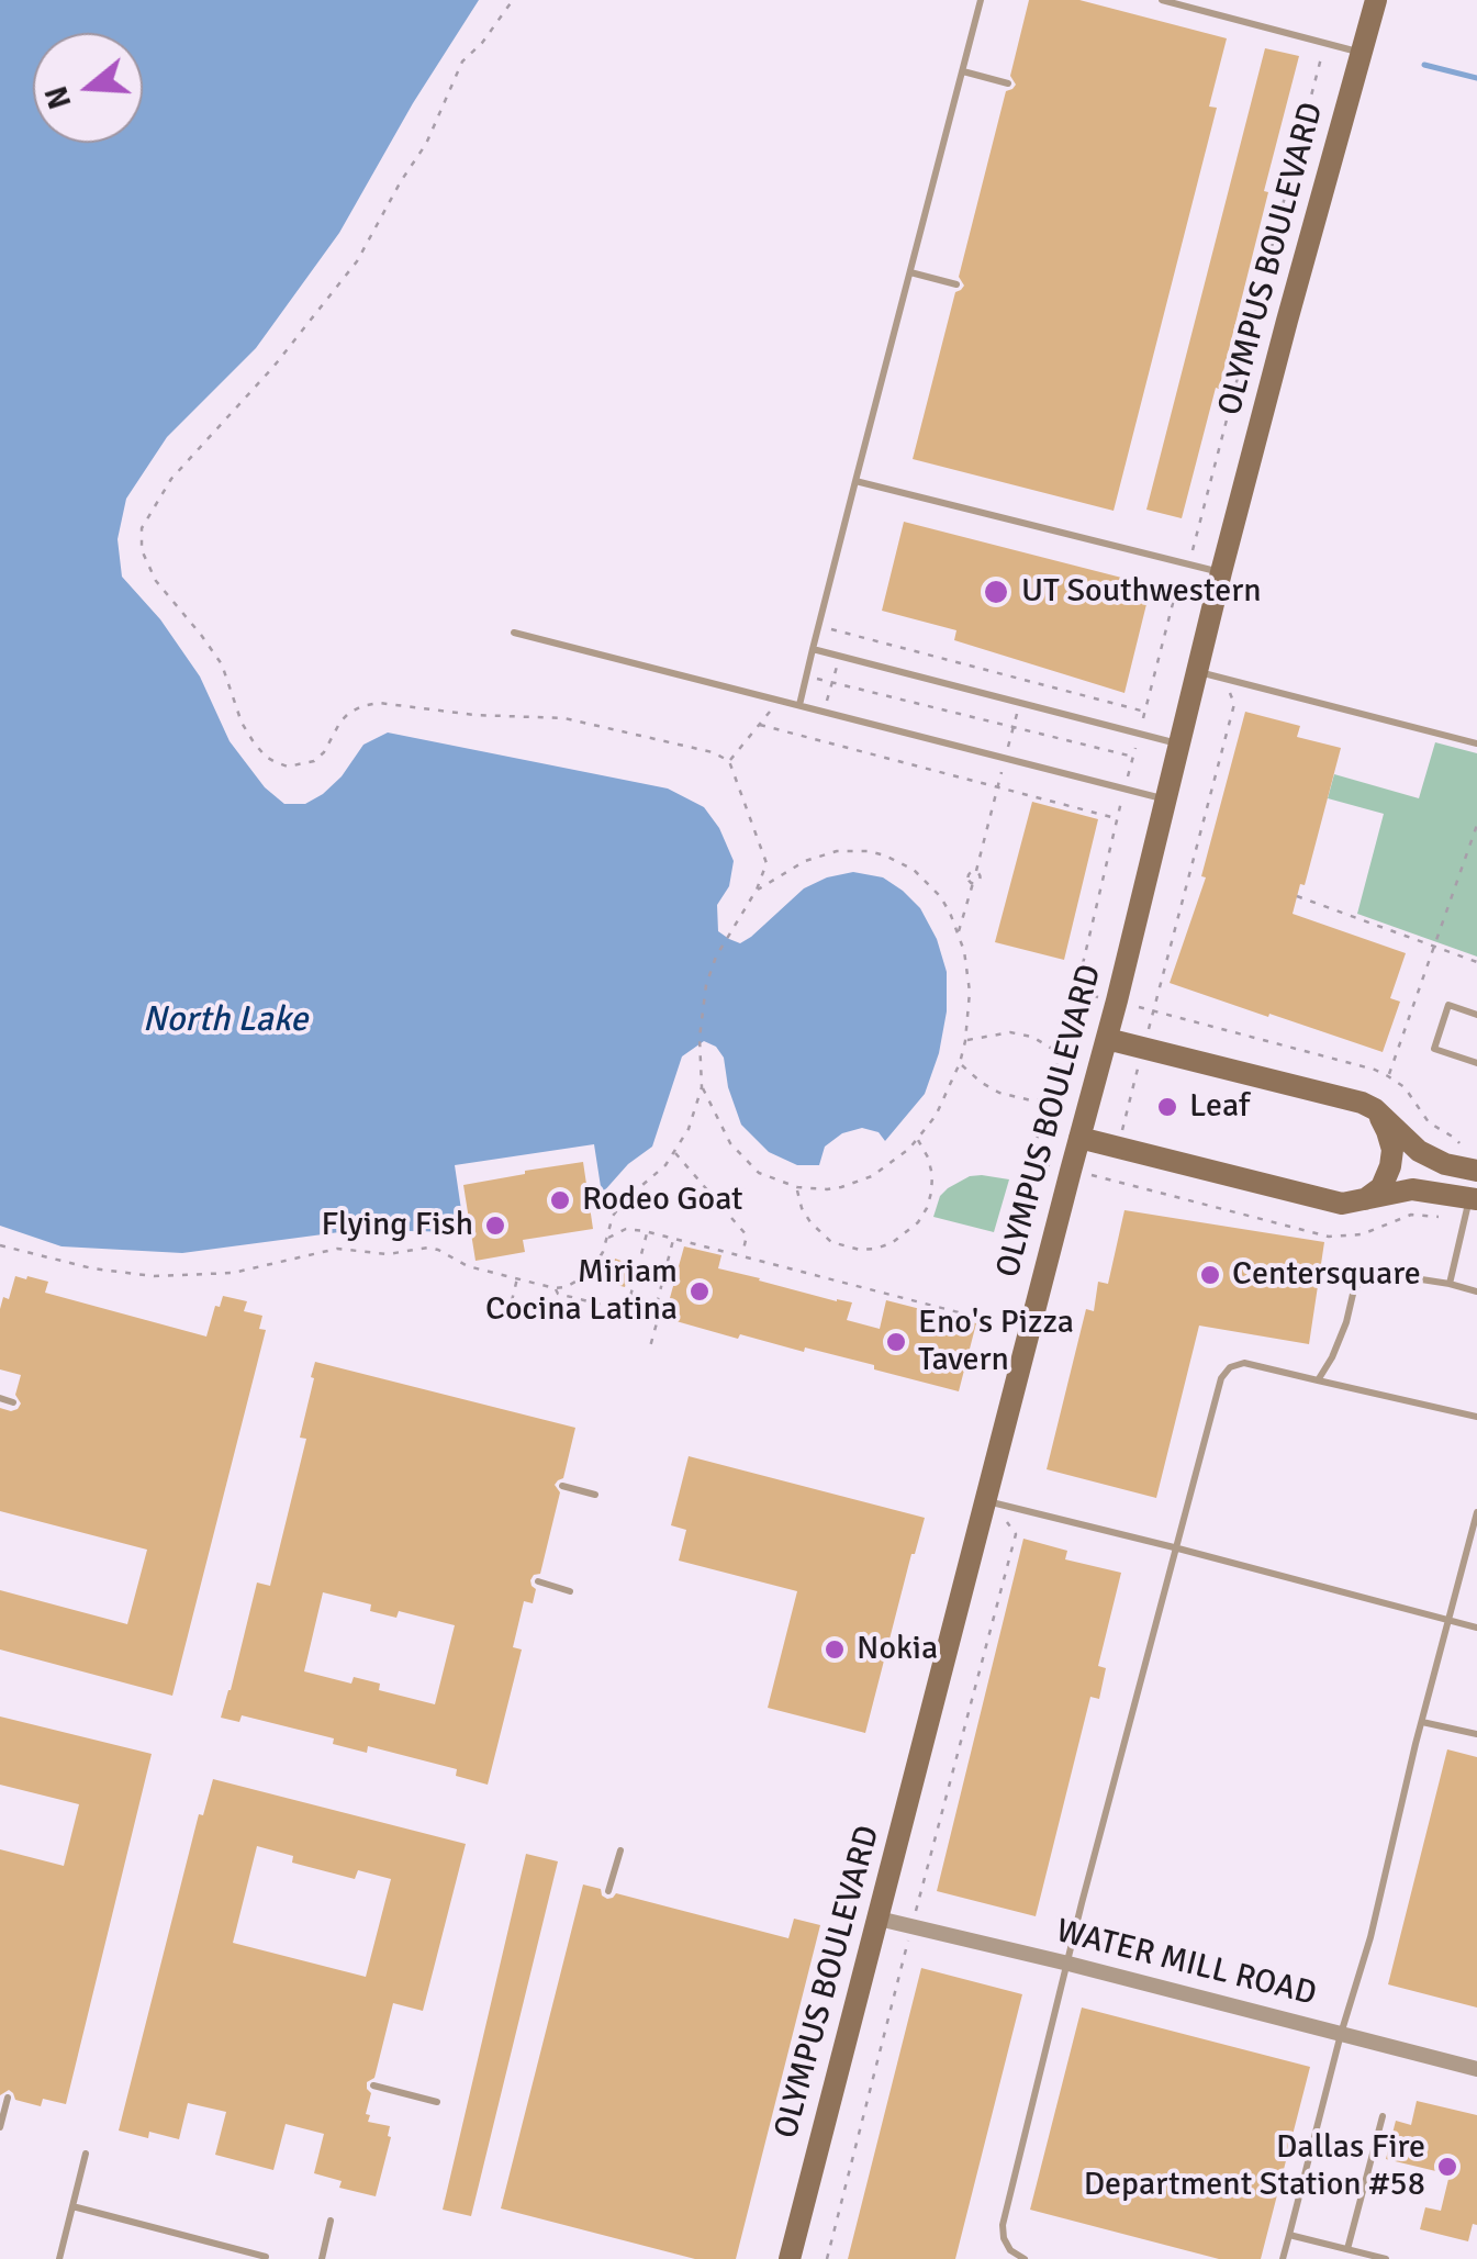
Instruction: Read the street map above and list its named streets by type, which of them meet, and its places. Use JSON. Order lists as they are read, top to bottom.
{
  "streets": {
    "street": ["OLYMPUS BOULEVARD", "WATER MILL ROAD"]
  },
  "crossings": [
    ["OLYMPUS BOULEVARD", "WATER MILL ROAD"]
  ],
  "water": ["North Lake"],
  "places": [
    "UT Southwestern",
    "Leaf",
    "Rodeo Goat",
    "Flying Fish",
    "Centersquare",
    "Miriam Cocina Latina",
    "Eno's Pizza Tavern",
    "Nokia",
    "Dallas Fire Department Station #58"
  ],
  "north": "left"
}
